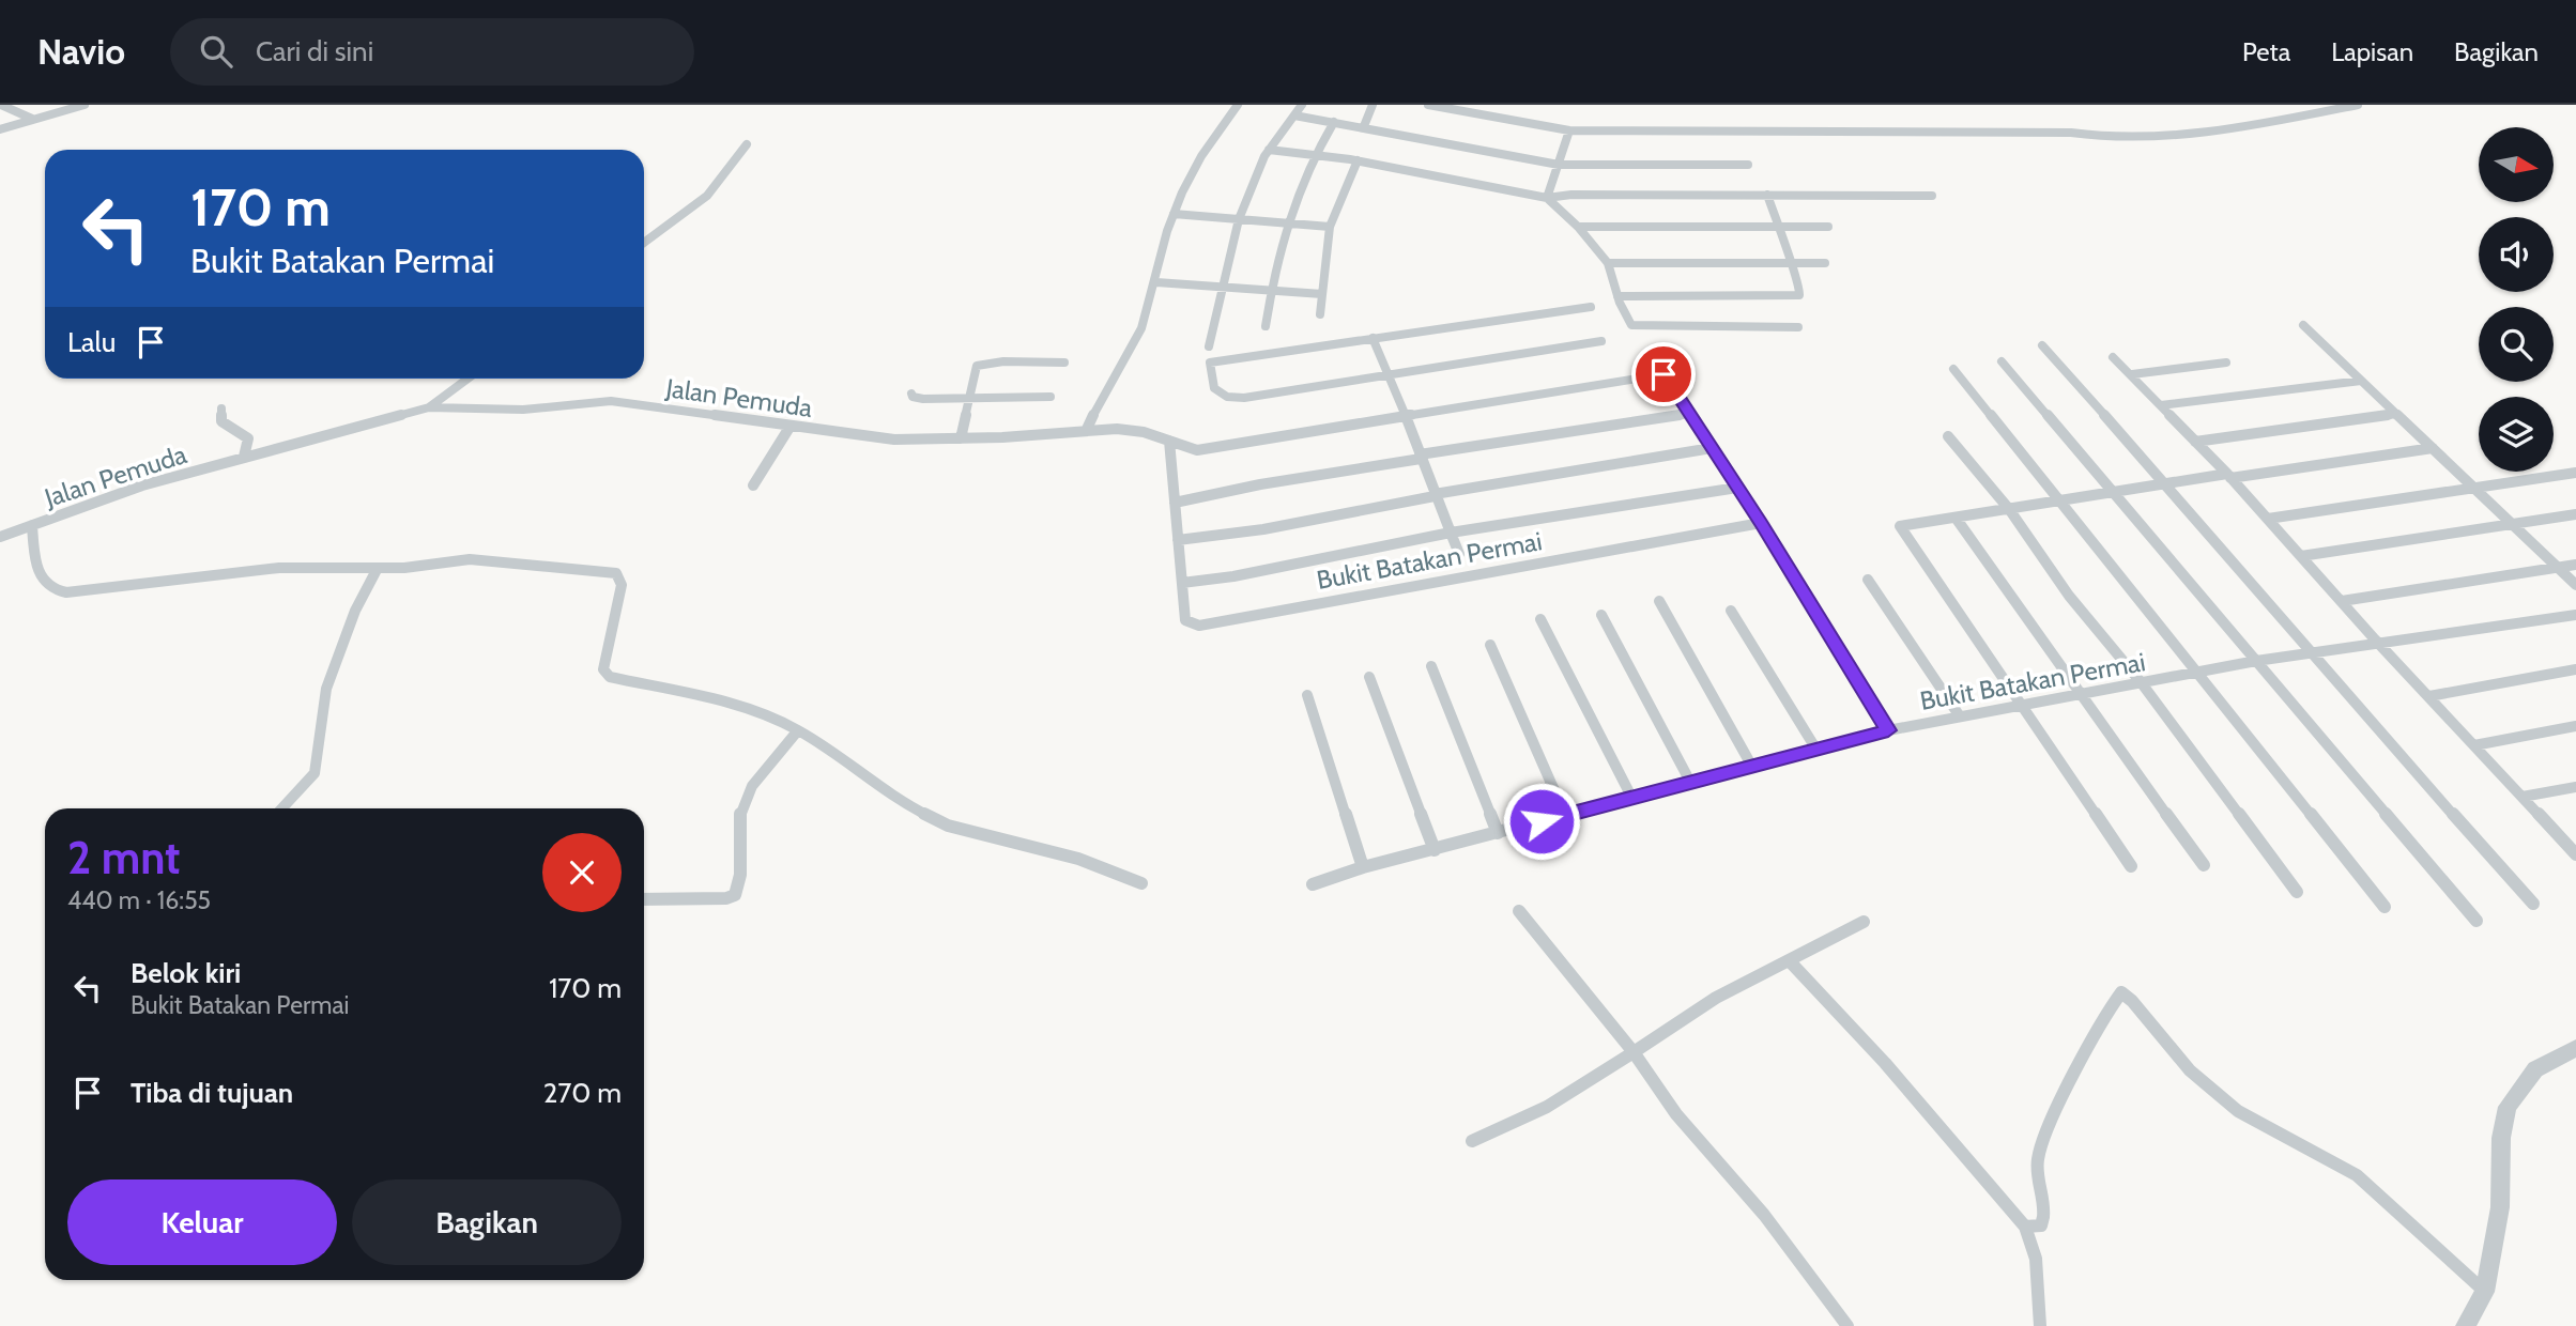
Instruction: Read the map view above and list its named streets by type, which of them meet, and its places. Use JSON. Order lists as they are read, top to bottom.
{
  "streets": {
    "street": ["Jalan Pemuda", "Bukit Batakan Permai"]
  },
  "crossings": [
    ["Jalan Pemuda", "Bukit Batakan Permai"]
  ],
  "north": "right",
  "page": {
    "header": "Navio",
    "search": "Cari di sini",
    "nav": ["Peta", "Lapisan", "Bagikan"],
    "turn": ["170 m", "Bukit Batakan Permai"],
    "then": "Lalu",
    "heading": ["2 mnt", "440 m · 16:55"],
    "list": [
      {
        "name": "Belok kiri",
        "note": "Bukit Batakan Permai",
        "value": "170 m"
      },
      {
        "name": "Tiba di tujuan",
        "value": "270 m"
      }
    ],
    "buttons": ["Keluar", "Bagikan"]
  }
}
